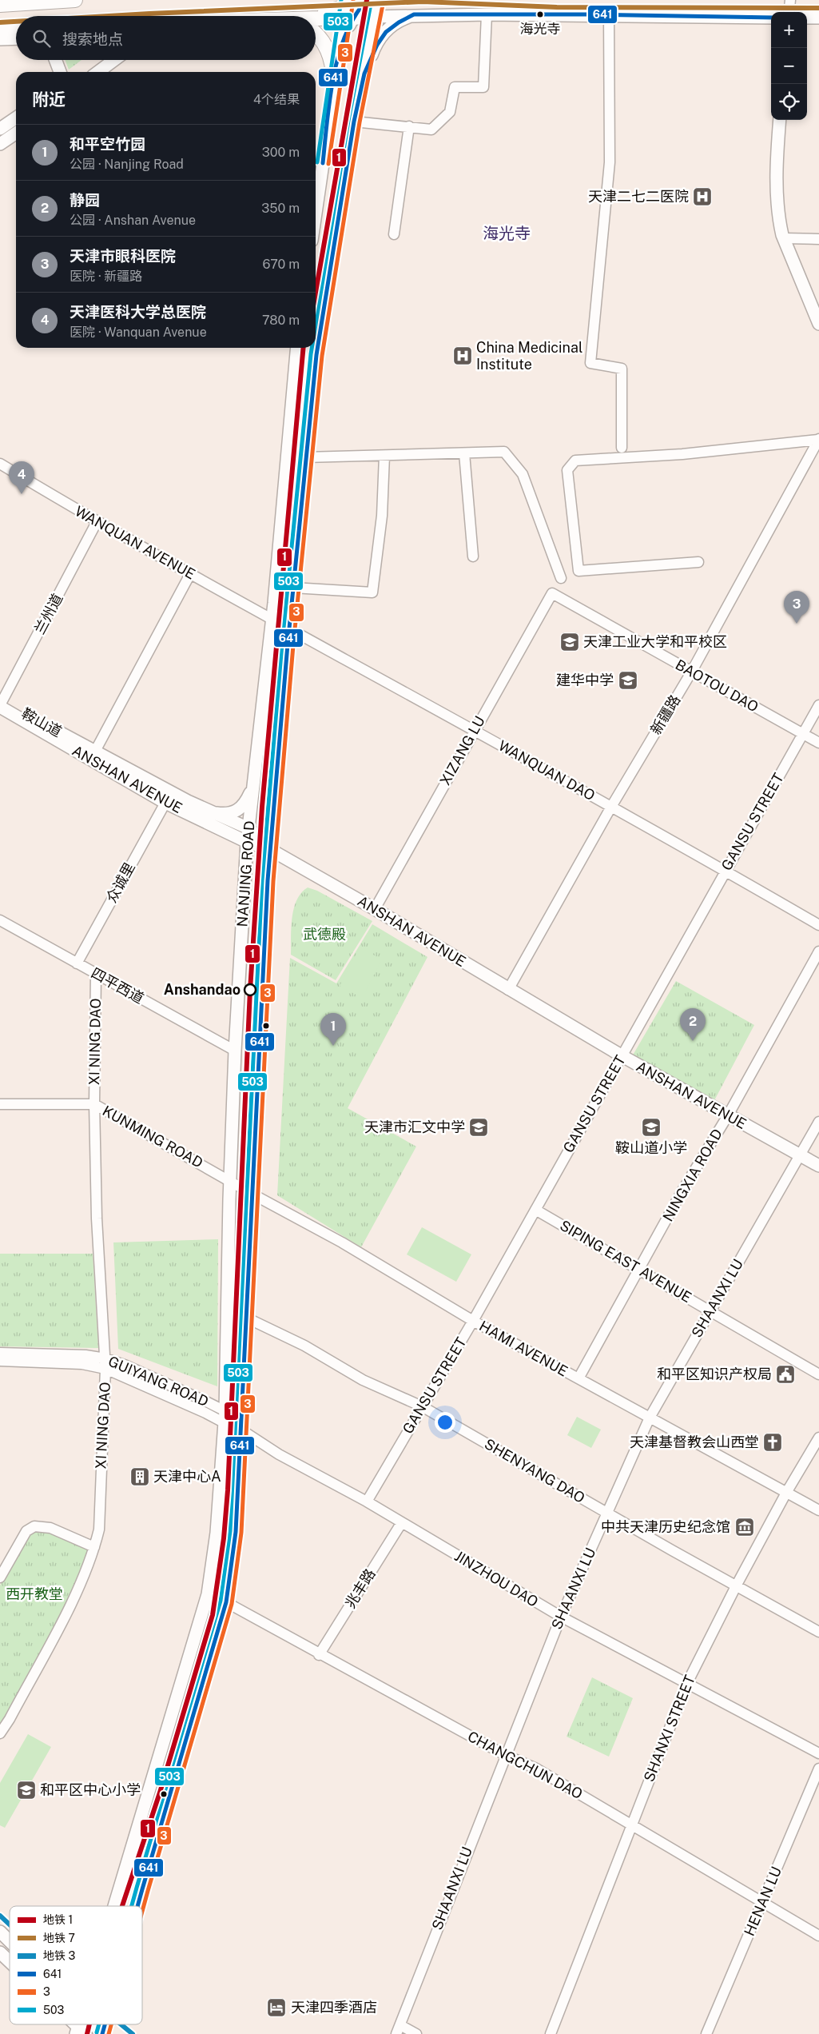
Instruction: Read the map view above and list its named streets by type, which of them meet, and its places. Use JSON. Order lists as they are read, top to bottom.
{
  "streets": {
    "main road": ["鞍山道", "ANSHAN AVENUE", "NANJING ROAD"],
    "street": [
      "WANQUAN AVENUE",
      "兰州道",
      "BAOTOU DAO",
      "新疆路",
      "XIZANG LU",
      "WANQUAN DAO",
      "GANSU STREET",
      "众诚里",
      "四平西道",
      "XI NING DAO",
      "KUNMING ROAD",
      "NINGXIA ROAD",
      "SIPING EAST AVENUE",
      "SHAANXI LU",
      "HAMI AVENUE",
      "GUIYANG ROAD",
      "SHENYANG DAO",
      "JINZHOU DAO",
      "兆丰路",
      "SHANXI STREET",
      "CHANGCHUN DAO",
      "HENAN LU"
    ]
  },
  "crossings": [
    ["WANQUAN AVENUE", "兰州道"],
    ["WANQUAN AVENUE", "WANQUAN DAO"],
    ["WANQUAN AVENUE", "NANJING ROAD"],
    ["兰州道", "鞍山道"],
    ["BAOTOU DAO", "新疆路"],
    ["BAOTOU DAO", "XIZANG LU"],
    ["BAOTOU DAO", "GANSU STREET"],
    ["新疆路", "WANQUAN DAO"],
    ["新疆路", "ANSHAN AVENUE"],
    ["鞍山道", "ANSHAN AVENUE"],
    ["鞍山道", "NANJING ROAD"],
    ["XIZANG LU", "WANQUAN DAO"],
    ["XIZANG LU", "ANSHAN AVENUE"],
    ["WANQUAN DAO", "GANSU STREET"],
    ["WANQUAN DAO", "NANJING ROAD"],
    ["ANSHAN AVENUE", "GANSU STREET"],
    ["ANSHAN AVENUE", "NANJING ROAD"],
    ["ANSHAN AVENUE", "众诚里"],
    ["ANSHAN AVENUE", "NINGXIA ROAD"],
    ["ANSHAN AVENUE", "SHAANXI LU"],
    ["GANSU STREET", "SIPING EAST AVENUE"],
    ["GANSU STREET", "HAMI AVENUE"],
    ["GANSU STREET", "SHENYANG DAO"],
    ["GANSU STREET", "JINZHOU DAO"],
    ["NANJING ROAD", "四平西道"],
    ["NANJING ROAD", "KUNMING ROAD"],
    ["NANJING ROAD", "HAMI AVENUE"],
    ["NANJING ROAD", "GUIYANG ROAD"],
    ["NANJING ROAD", "SHENYANG DAO"],
    ["NANJING ROAD", "JINZHOU DAO"],
    ["NANJING ROAD", "CHANGCHUN DAO"],
    ["众诚里", "四平西道"],
    ["四平西道", "XI NING DAO"],
    ["XI NING DAO", "KUNMING ROAD"],
    ["XI NING DAO", "GUIYANG ROAD"],
    ["KUNMING ROAD", "HAMI AVENUE"],
    ["NINGXIA ROAD", "SIPING EAST AVENUE"],
    ["NINGXIA ROAD", "HAMI AVENUE"],
    ["SIPING EAST AVENUE", "SHAANXI LU"],
    ["SHAANXI LU", "HAMI AVENUE"],
    ["SHAANXI LU", "SHENYANG DAO"],
    ["SHAANXI LU", "JINZHOU DAO"],
    ["SHAANXI LU", "CHANGCHUN DAO"],
    ["HAMI AVENUE", "SHANXI STREET"],
    ["GUIYANG ROAD", "JINZHOU DAO"],
    ["SHENYANG DAO", "SHANXI STREET"],
    ["JINZHOU DAO", "兆丰路"],
    ["JINZHOU DAO", "SHANXI STREET"],
    ["兆丰路", "CHANGCHUN DAO"],
    ["SHANXI STREET", "CHANGCHUN DAO"],
    ["CHANGCHUN DAO", "HENAN LU"]
  ],
  "districts": ["海光寺"],
  "parks": ["武德殿", "西开教堂"],
  "places": {
    "other": ["海光寺", "Anshandao"],
    "hospital": ["天津二七二医院", "China Medicinal Institute"],
    "school or university": [
      "天津工业大学和平校区",
      "建华中学",
      "天津市汇文中学",
      "鞍山道小学",
      "和平区中心小学"
    ],
    "public building": ["和平区知识产权局"],
    "church": ["天津基督教会山西堂"],
    "building": ["天津中心A"],
    "museum": ["中共天津历史纪念馆"],
    "hotel": ["天津四季酒店"]
  },
  "lines": [
    "metro line 1",
    "transit line 641",
    "transit line 503",
    "transit line 3",
    "metro line 7",
    "metro line 3"
  ],
  "legend": [
    "地铁 1",
    "地铁 7",
    "地铁 3",
    "641",
    "3",
    "503"
  ],
  "page": {
    "map_buttons": ["+", "−"],
    "search": "搜索地点",
    "heading": ["附近", "4个结果"],
    "list": [
      {
        "mark": "1",
        "name": "和平空竹园",
        "note": "公园 · Nanjing Road",
        "value": "300 m"
      },
      {
        "mark": "2",
        "name": "静园",
        "note": "公园 · Anshan Avenue",
        "value": "350 m"
      },
      {
        "mark": "3",
        "name": "天津市眼科医院",
        "note": "医院 · 新疆路",
        "value": "670 m"
      },
      {
        "mark": "4",
        "name": "天津医科大学总医院",
        "note": "医院 · Wanquan Avenue",
        "value": "780 m"
      }
    ],
    "pins": [
      "4",
      "3",
      "2",
      "1"
    ]
  }
}
